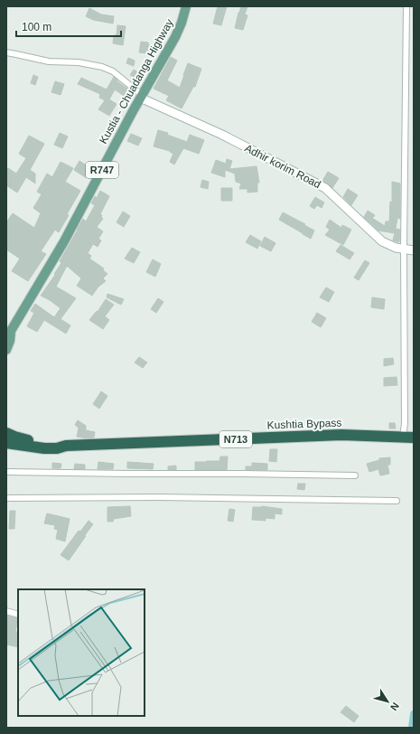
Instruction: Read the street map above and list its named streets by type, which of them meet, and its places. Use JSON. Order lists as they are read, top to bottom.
{
  "streets": {
    "highway": ["Kushtia Bypass", "N713"],
    "main road": ["Kustia - Chuadanga Highway", "Adhir korim Road", "R747"]
  },
  "crossings": [
    ["Kustia - Chuadanga Highway", "Adhir korim Road"]
  ],
  "scale_bar": "100 m",
  "north": "bottom right"
}
